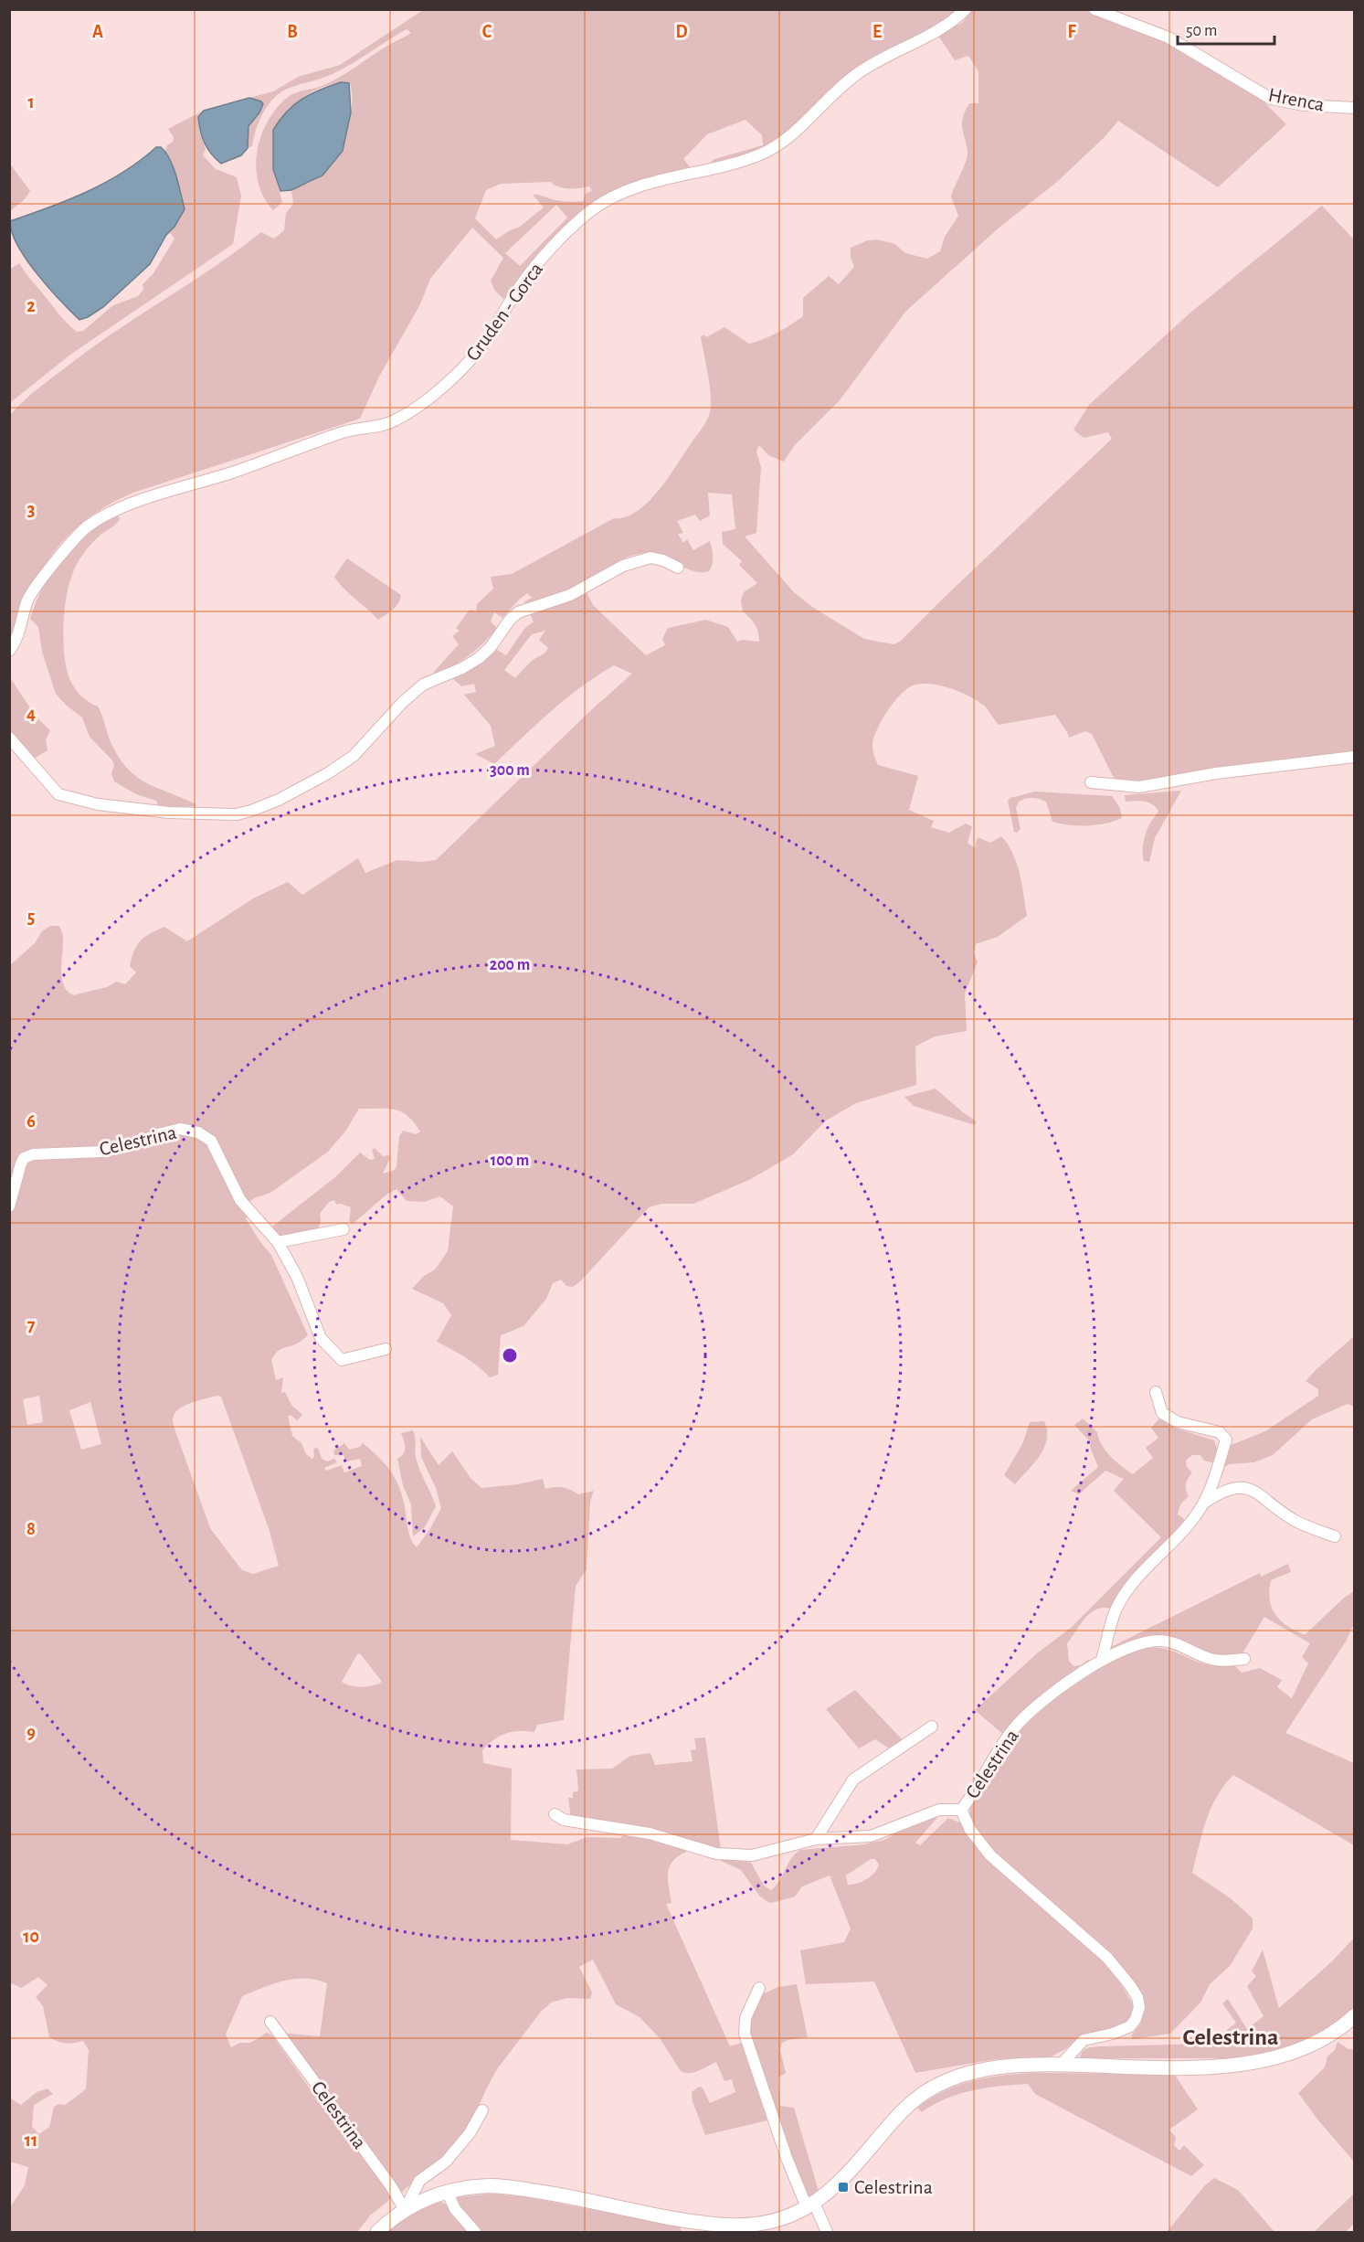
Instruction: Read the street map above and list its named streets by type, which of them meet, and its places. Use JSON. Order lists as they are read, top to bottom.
{
  "streets": {
    "street": ["Hrenca", "Gruden - Gorca", "Celestrina"]
  },
  "districts": ["Celestrina"],
  "places": {
    "transit": ["Celestrina"]
  },
  "scale_bar": "50 m",
  "grid": {
    "columns": [
      "A",
      "B",
      "C",
      "D",
      "E",
      "F"
    ],
    "rows": [
      "1",
      "2",
      "3",
      "4",
      "5",
      "6",
      "7",
      "8",
      "9",
      "10",
      "11"
    ]
  },
  "rings": ["300 m", "200 m", "100 m"]
}
